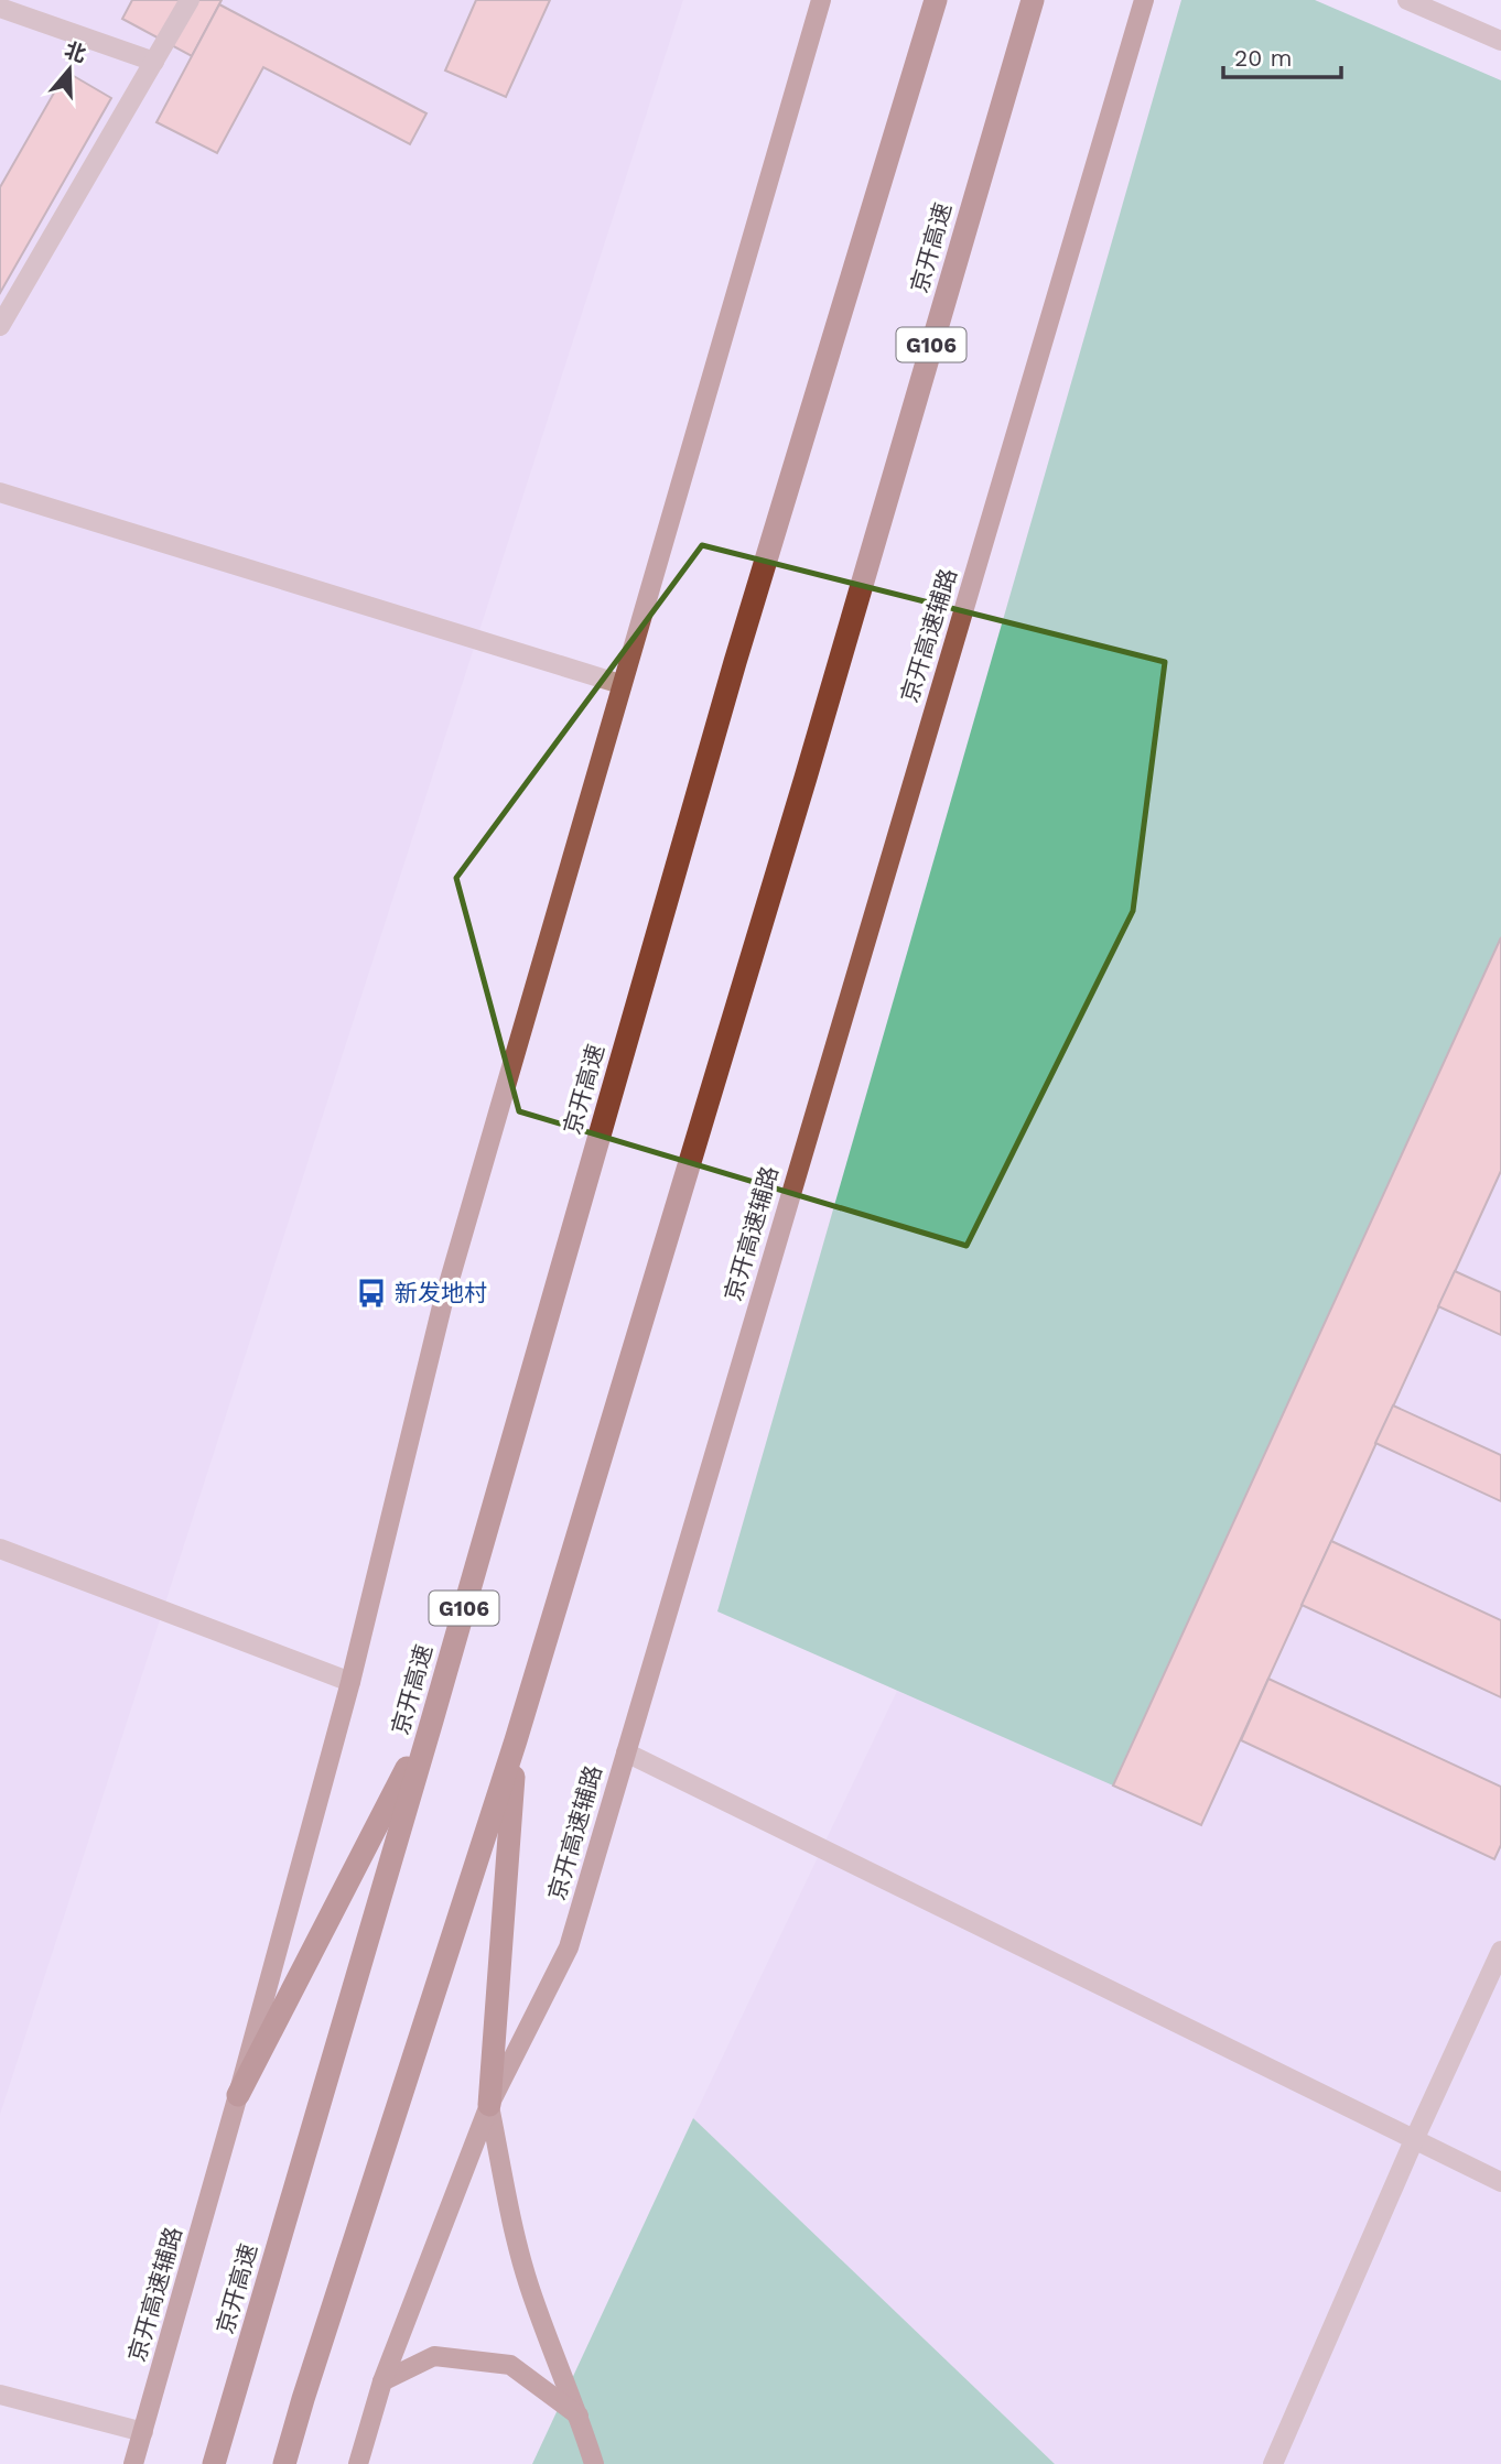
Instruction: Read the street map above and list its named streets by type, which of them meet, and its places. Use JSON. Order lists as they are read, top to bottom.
{
  "streets": {
    "highway": ["京开高速", "G106"],
    "main road": ["京开高速辅路"]
  },
  "places": {
    "bus stop": ["新发地村"]
  },
  "scale_bar": "20 m",
  "north": "top"
}
